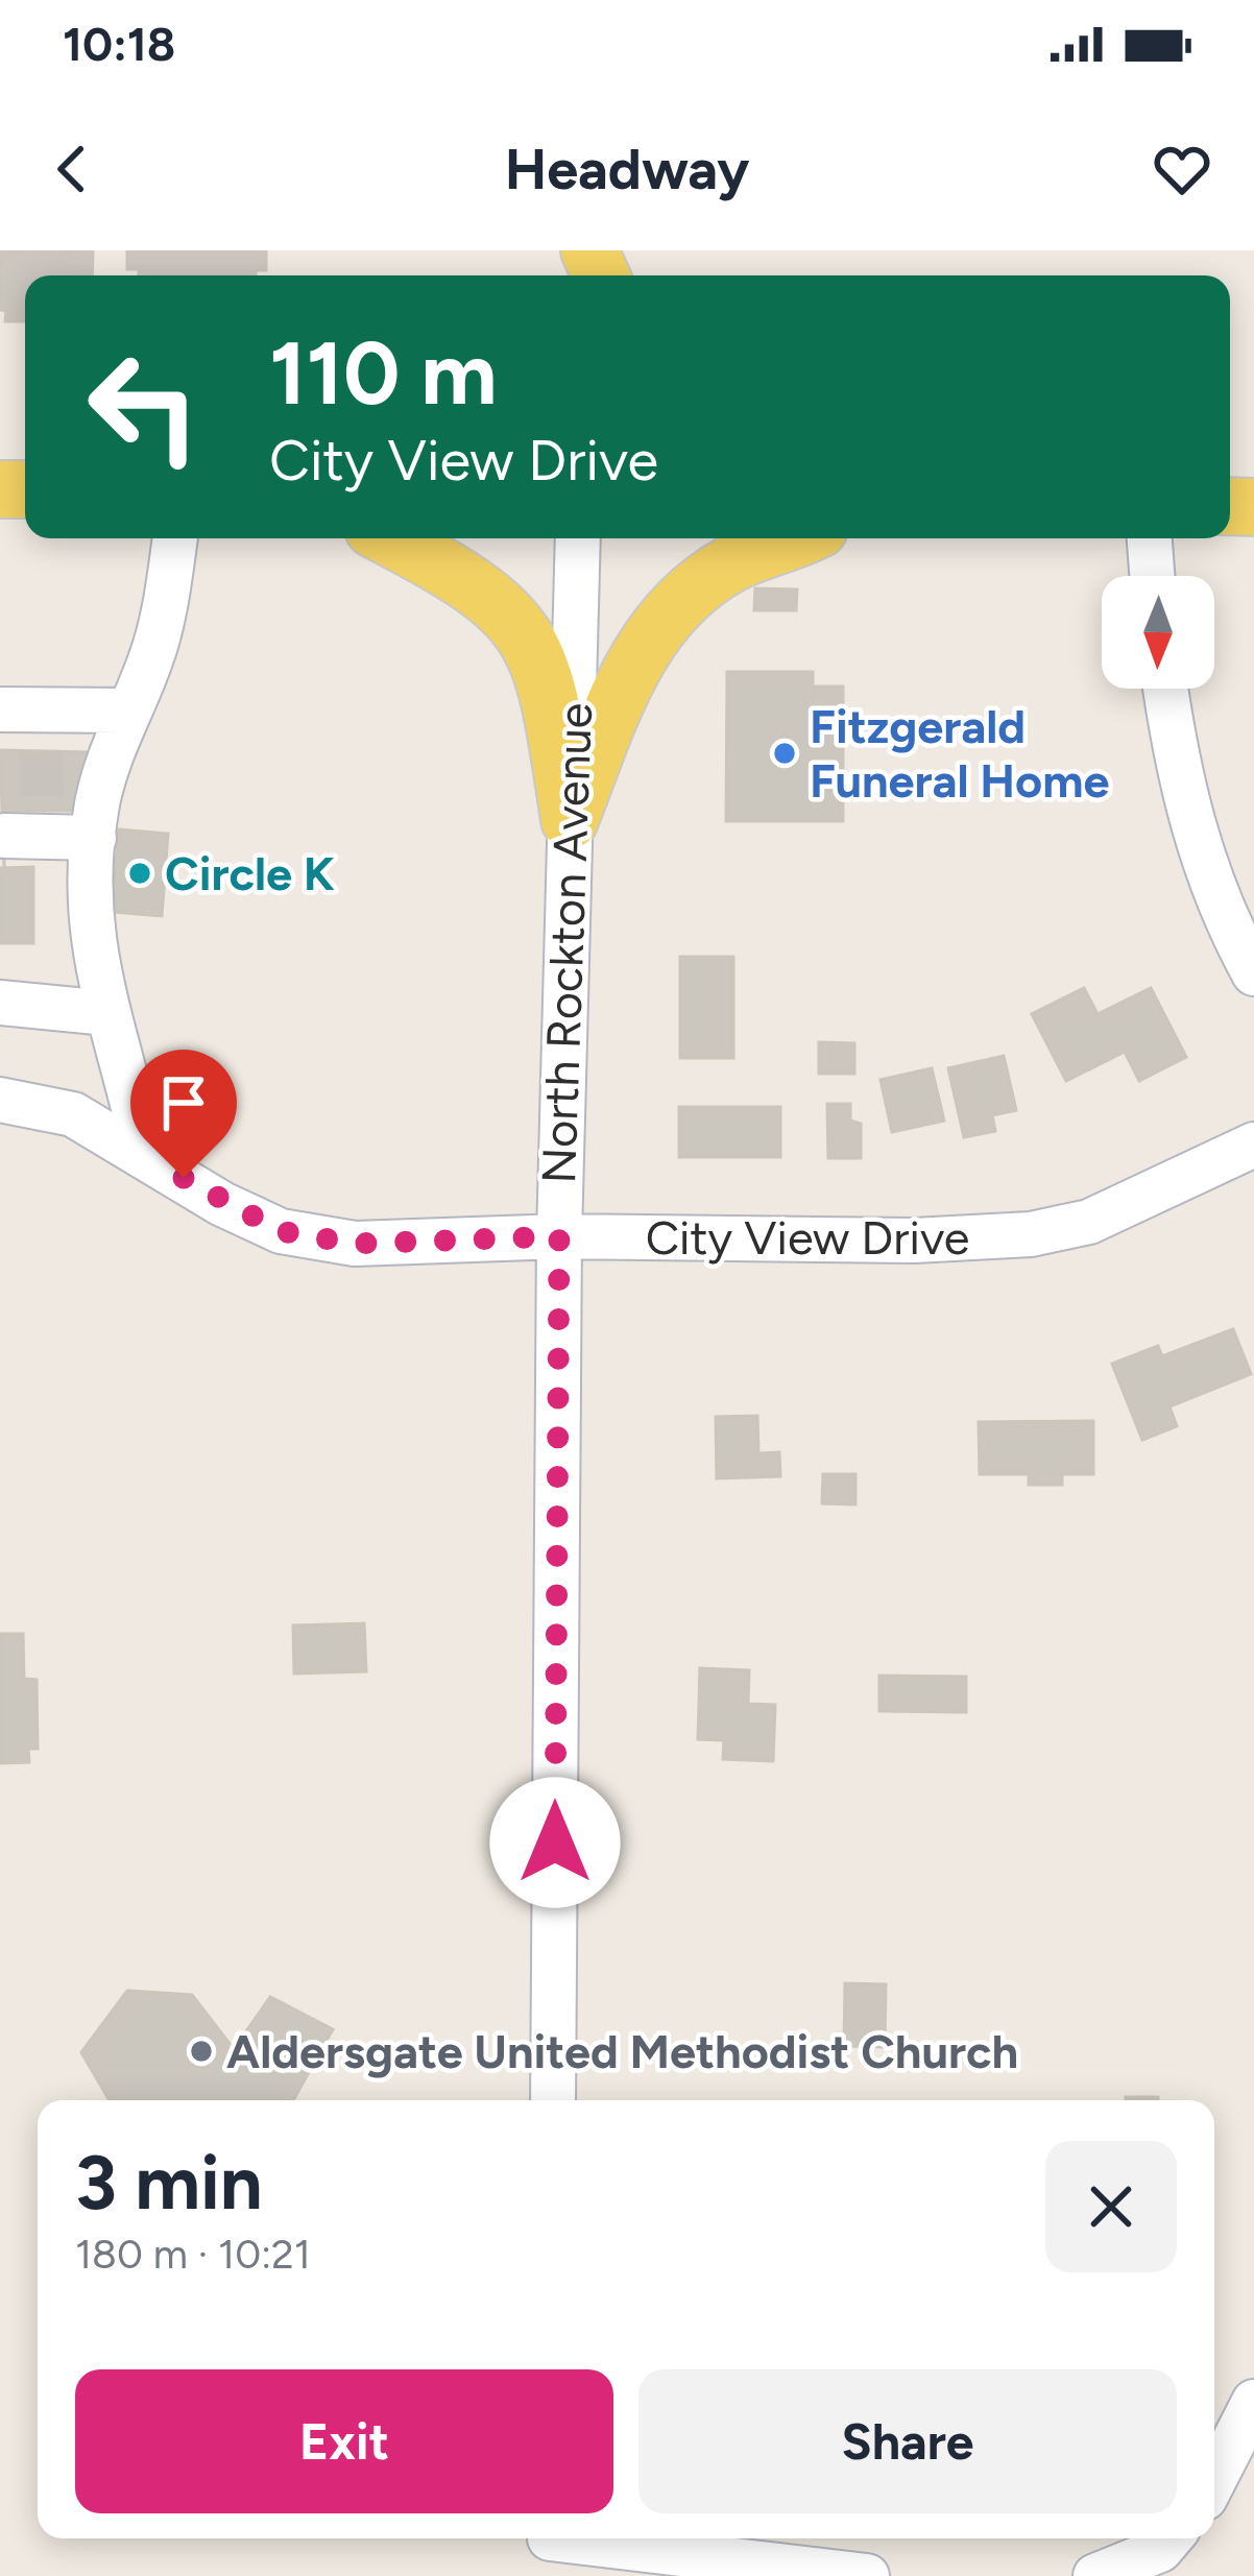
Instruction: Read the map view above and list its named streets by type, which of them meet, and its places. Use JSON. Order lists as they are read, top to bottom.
{
  "streets": {
    "street": ["North Rockton Avenue", "City View Drive"]
  },
  "crossings": [
    ["North Rockton Avenue", "City View Drive"]
  ],
  "places": ["Fitzgerald Funeral Home", "Circle K", "Aldersgate United Methodist Church"],
  "north": "bottom",
  "page": {
    "status": "10:18",
    "header": "Headway",
    "turn": ["110 m", "City View Drive"],
    "heading": ["3 min", "180 m · 10:21"],
    "buttons": ["Exit", "Share"]
  }
}
